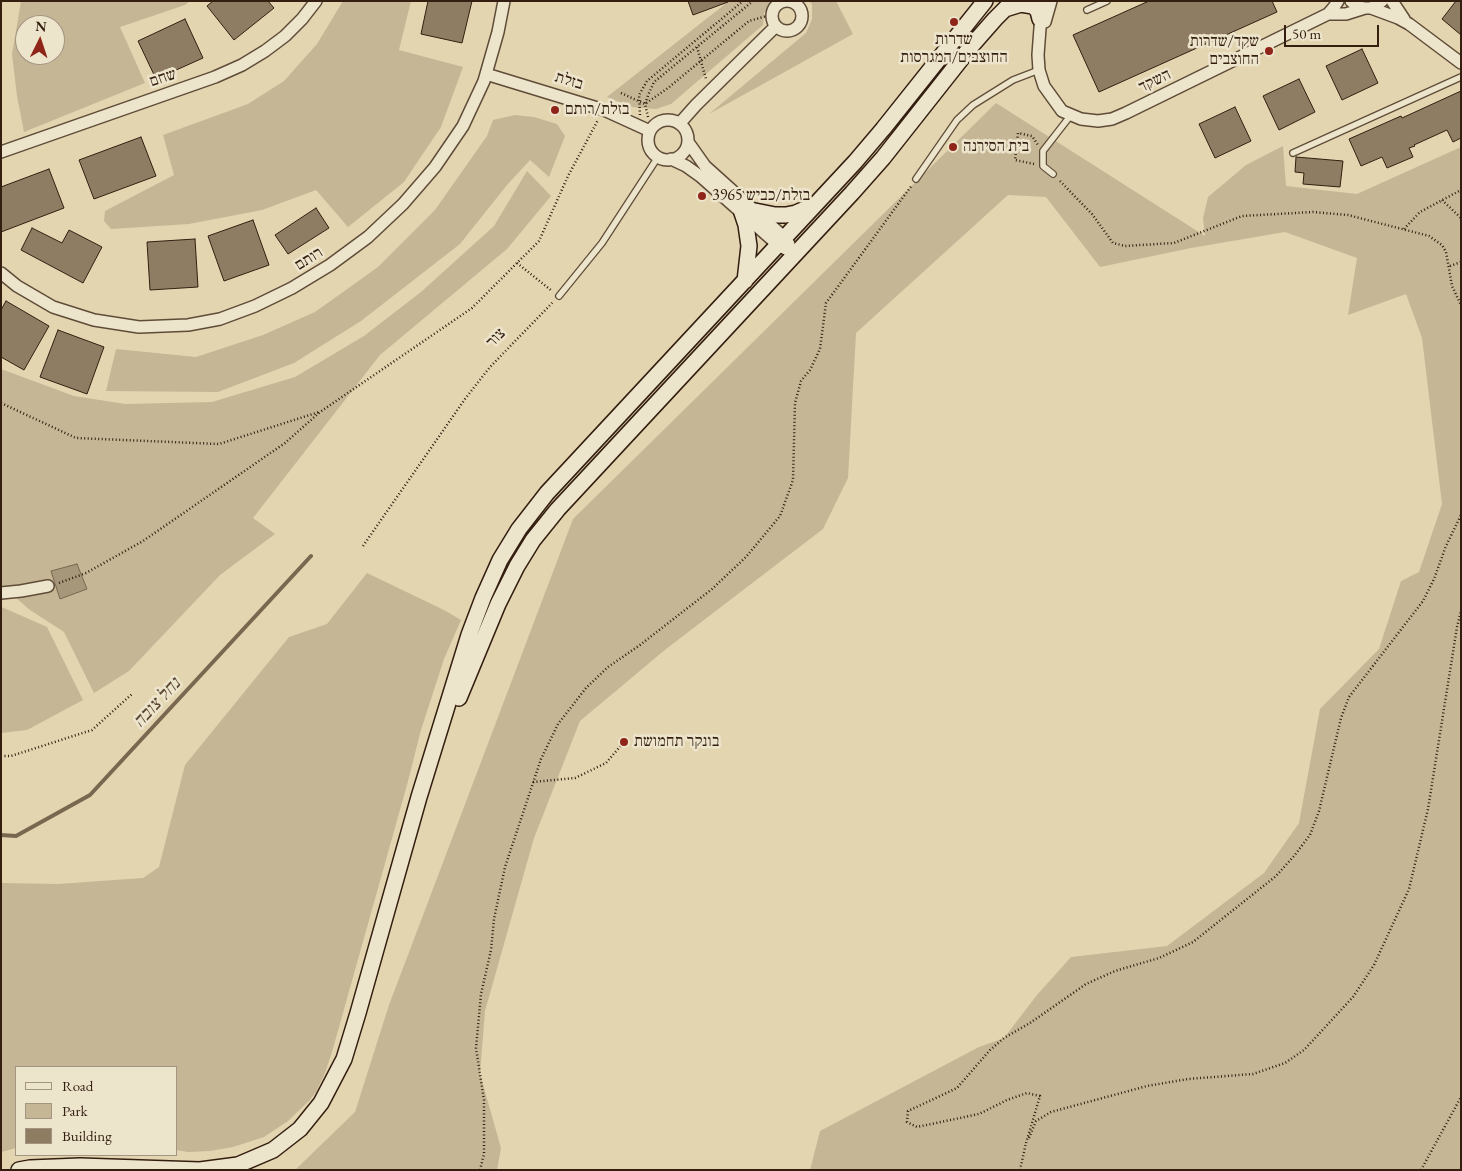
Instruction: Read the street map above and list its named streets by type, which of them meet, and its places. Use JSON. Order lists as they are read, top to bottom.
{
  "streets": {
    "street": [
      "שחם",
      "בזלת",
      "השקד",
      "רותם"
    ],
    "path": ["צור"]
  },
  "crossings": [
    ["בזלת", "רותם"]
  ],
  "water": ["נחל צובה"],
  "places": [
    "שדרות החוצבים/המגרסות",
    "שקד/שדרות החוצבים",
    "בזלת/רותם",
    "בית הסירנה",
    "בזלת/כביש 3965",
    "בונקר תחמושת"
  ],
  "legend": ["Road", "Park", "Building"],
  "scale_bar": "50 m",
  "north": "top"
}
